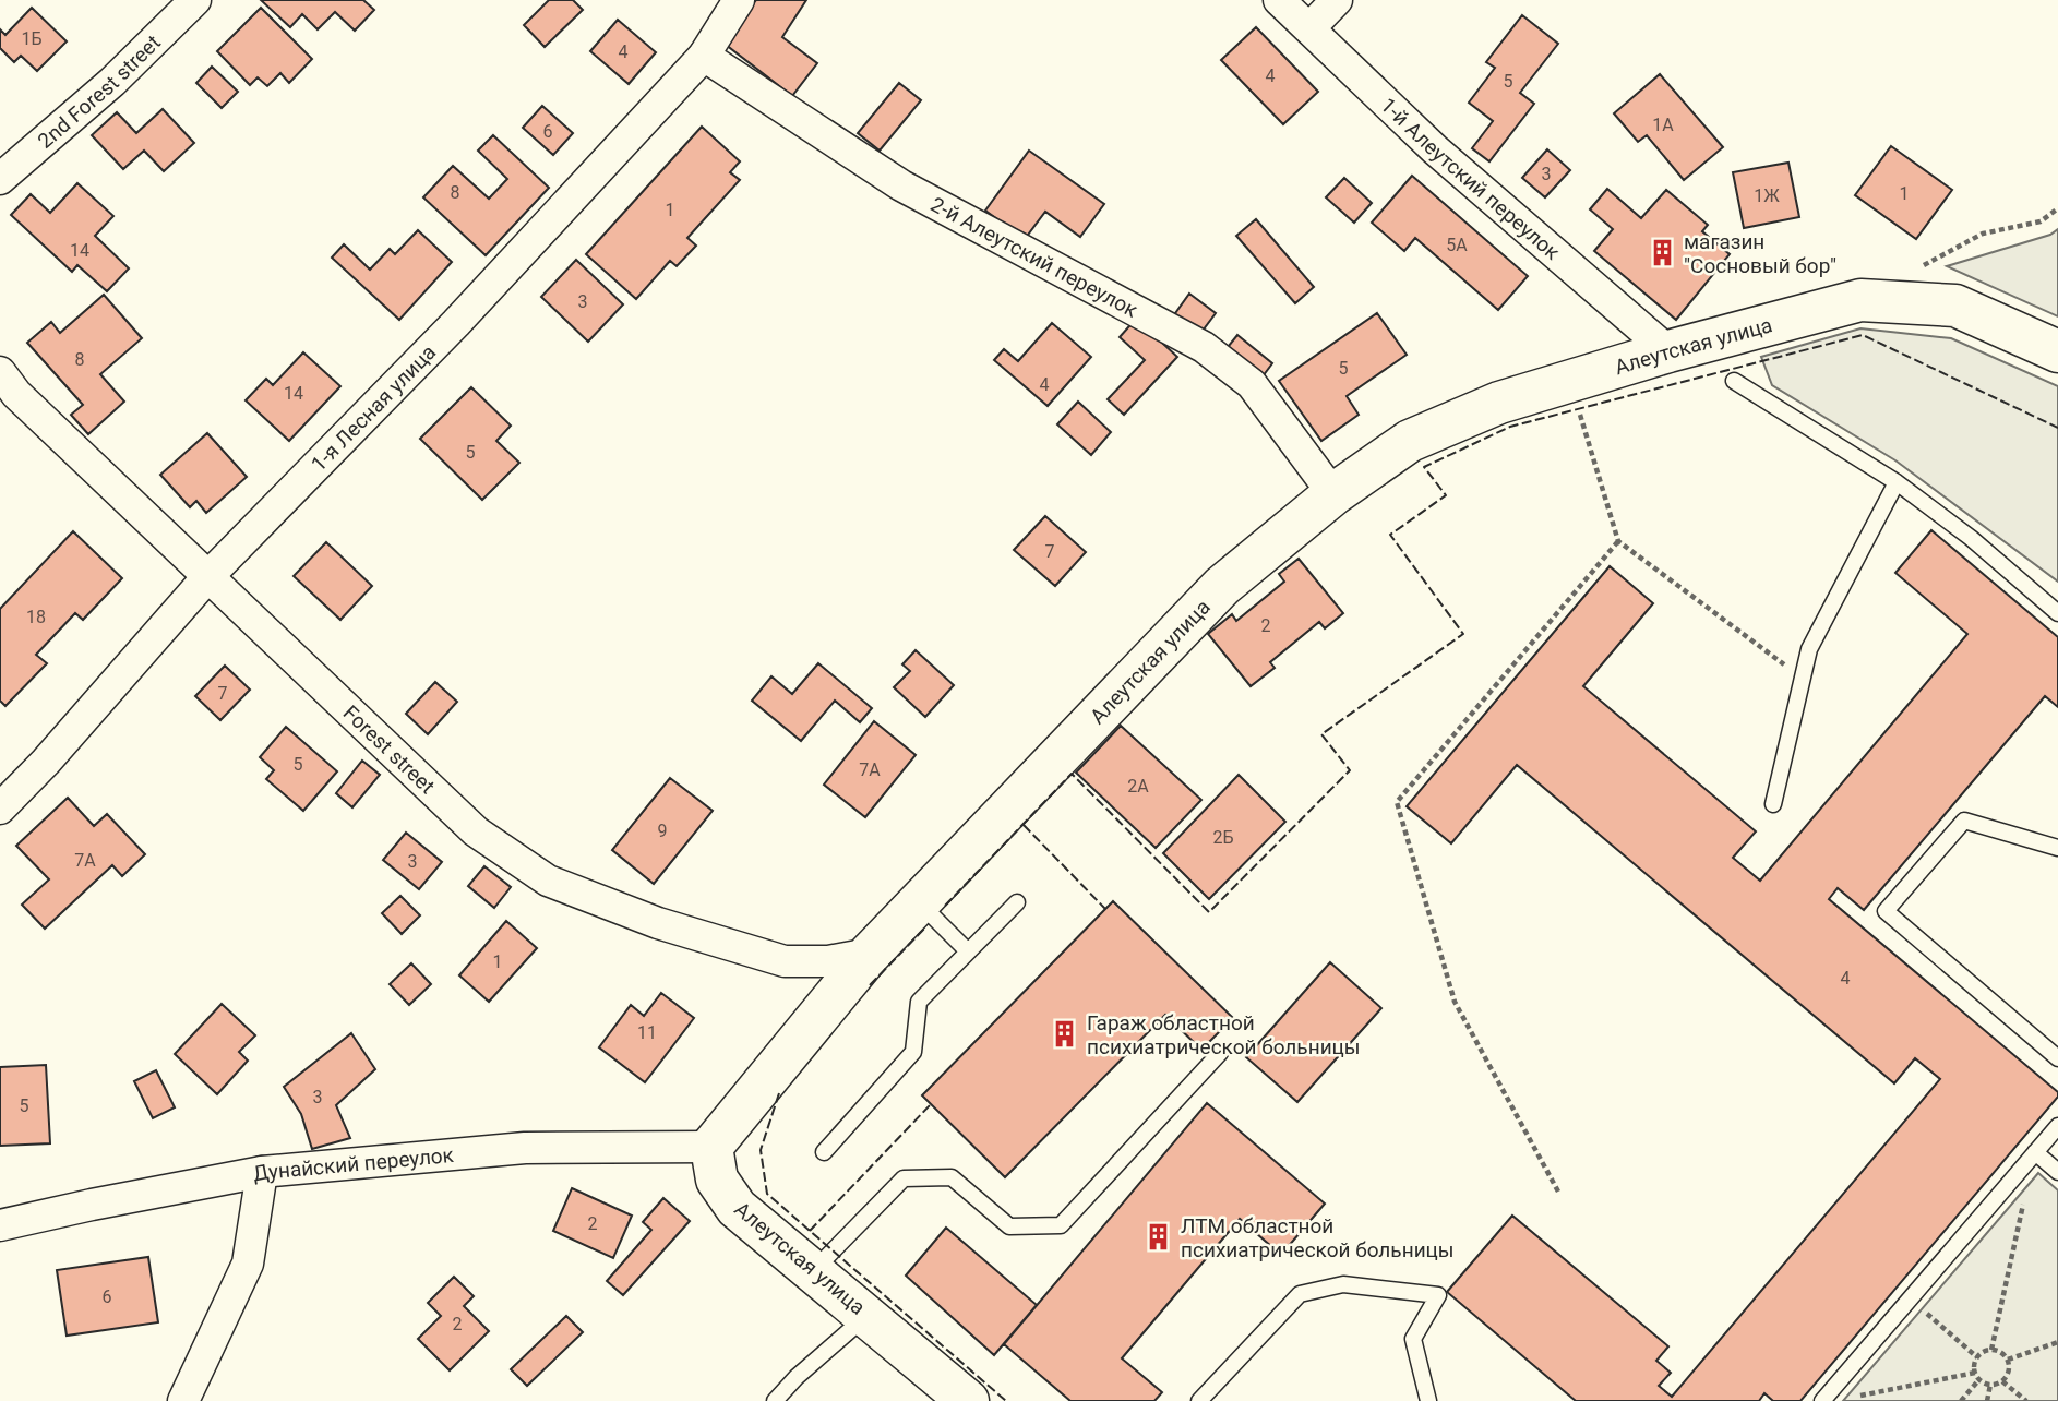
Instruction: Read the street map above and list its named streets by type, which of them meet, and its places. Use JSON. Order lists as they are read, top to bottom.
{
  "streets": {
    "street": [
      "2nd Forest street",
      "1-й Алеутский переулок",
      "2-й Алеутский переулок",
      "Алеутская улица",
      "1-я Лесная улица",
      "Forest street",
      "Дунайский переулок"
    ]
  },
  "crossings": [
    ["1-й Алеутский переулок", "Алеутская улица"],
    ["2-й Алеутский переулок", "Алеутская улица"],
    ["2-й Алеутский переулок", "1-я Лесная улица"],
    ["Алеутская улица", "Forest street"],
    ["Алеутская улица", "Дунайский переулок"],
    ["1-я Лесная улица", "Forest street"]
  ],
  "places": {
    "building": ["магазин \"Сосновый бор\"", "Гараж областной психиатрической больницы", "ЛТМ областной психиатрической больницы"]
  },
  "house_numbers": [
    "1Б",
    "4",
    "4",
    "5",
    "1А",
    "6",
    "3",
    "8",
    "1",
    "1Ж",
    "1",
    "5А",
    "14",
    "3",
    "8",
    "5",
    "4",
    "14",
    "5",
    "7",
    "18",
    "2",
    "7",
    "5",
    "7А",
    "2А",
    "9",
    "2Б",
    "7А",
    "3",
    "1",
    "4",
    "11",
    "3",
    "5",
    "2",
    "6",
    "2"
  ]
}
